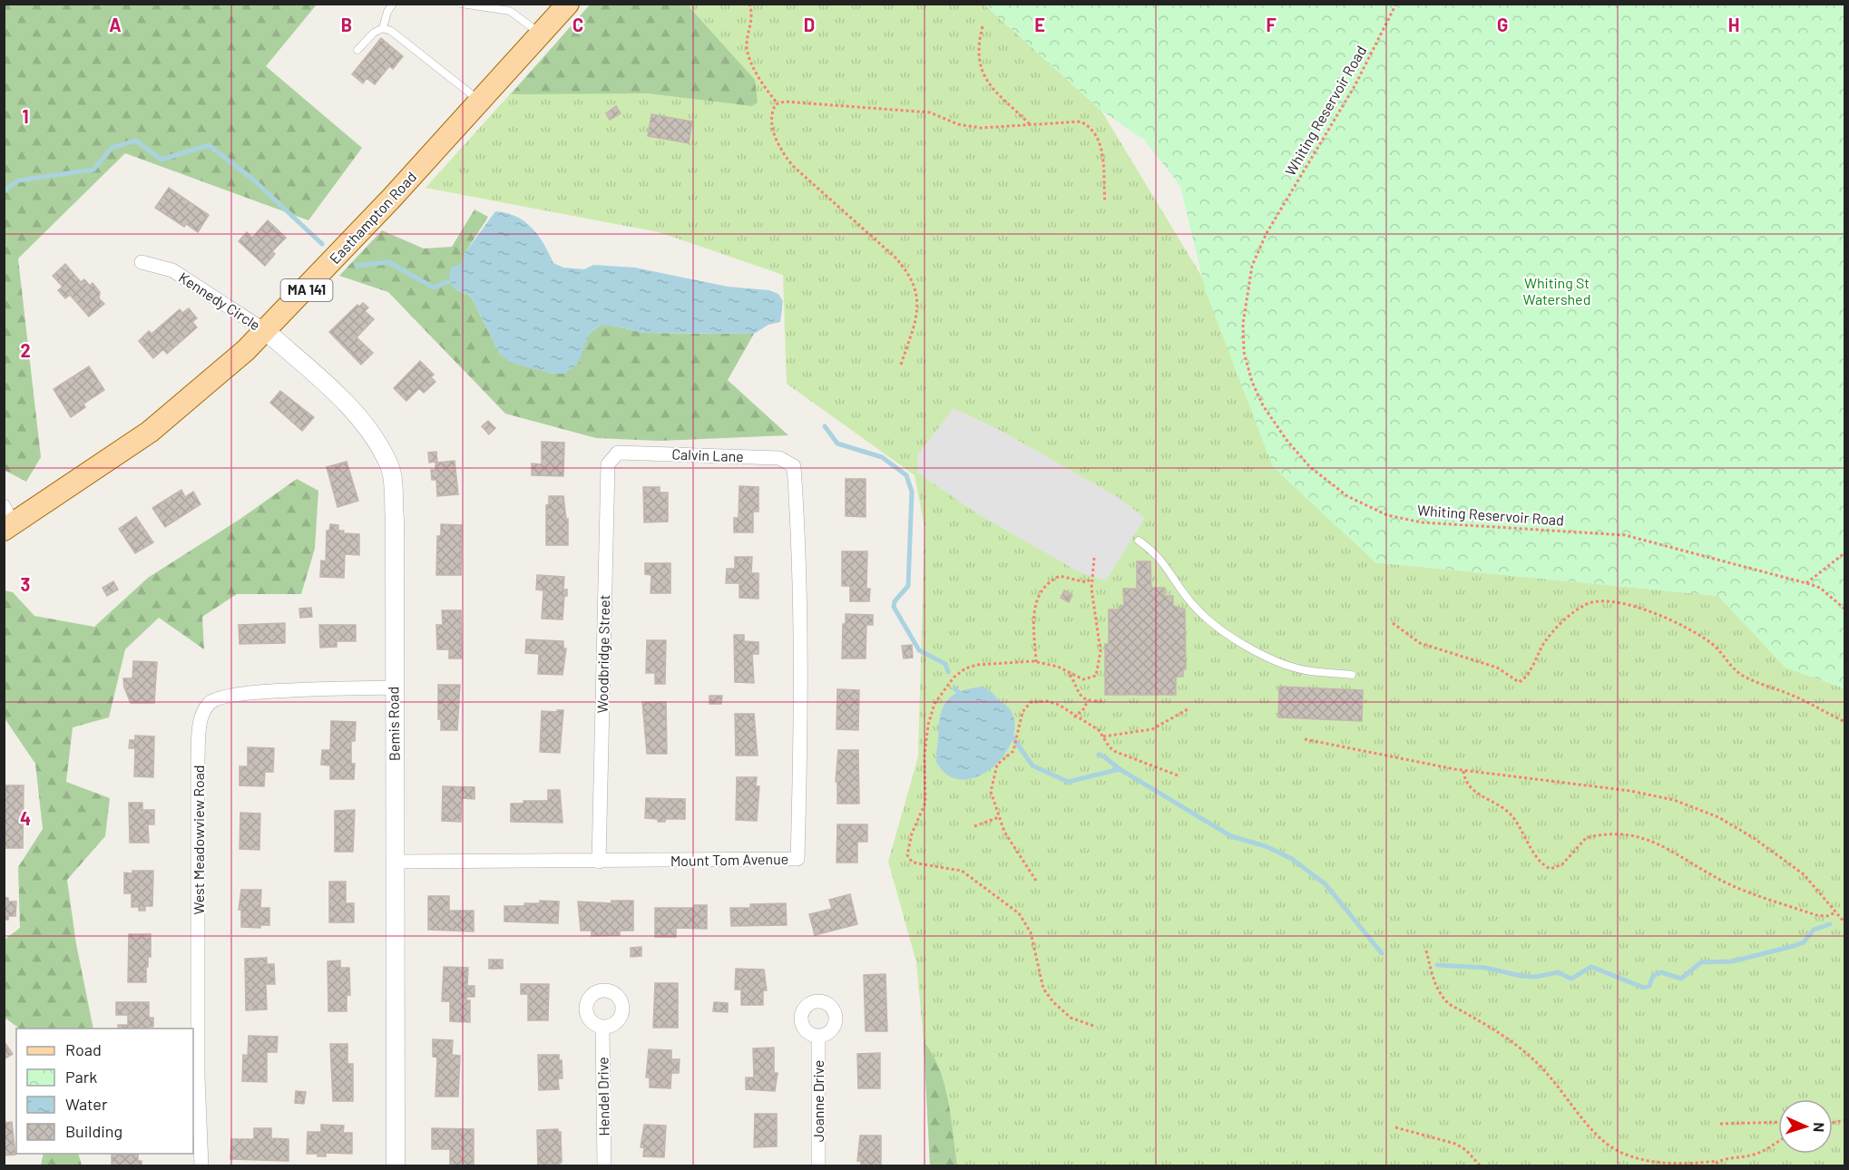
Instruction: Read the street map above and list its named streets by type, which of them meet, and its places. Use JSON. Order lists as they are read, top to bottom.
{
  "streets": {
    "main road": ["Easthampton Road", "MA 141"],
    "street": [
      "Kennedy Circle",
      "Calvin Lane",
      "Woodbridge Street",
      "Bemis Road",
      "West Meadowview Road",
      "Mount Tom Avenue",
      "Hendel Drive",
      "Joanne Drive"
    ],
    "path": ["Whiting Reservoir Road"]
  },
  "crossings": [
    ["Easthampton Road", "Kennedy Circle"],
    ["Easthampton Road", "Bemis Road"],
    ["Kennedy Circle", "Bemis Road"],
    ["Calvin Lane", "Woodbridge Street"],
    ["Calvin Lane", "Mount Tom Avenue"],
    ["Woodbridge Street", "Mount Tom Avenue"],
    ["Bemis Road", "West Meadowview Road"],
    ["Bemis Road", "Mount Tom Avenue"]
  ],
  "parks": ["Whiting St Watershed"],
  "legend": [
    "Road",
    "Park",
    "Water",
    "Building"
  ],
  "north": "right",
  "grid": {
    "columns": [
      "A",
      "B",
      "C",
      "D",
      "E",
      "F",
      "G",
      "H"
    ],
    "rows": [
      "1",
      "2",
      "3",
      "4"
    ]
  }
}
